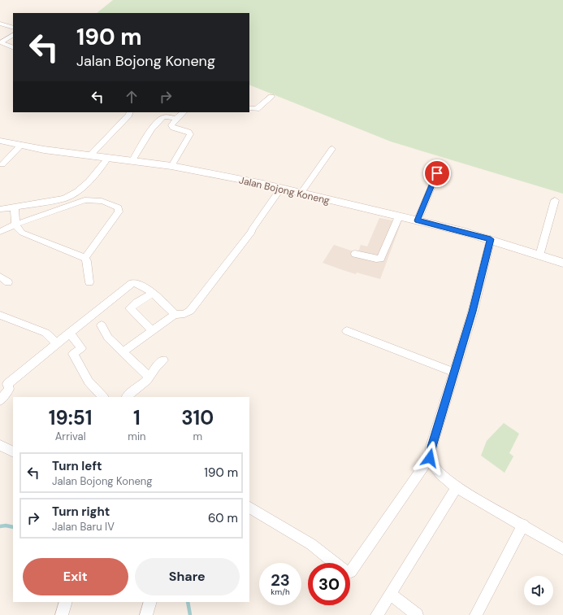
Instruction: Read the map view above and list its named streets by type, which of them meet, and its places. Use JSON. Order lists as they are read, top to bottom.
{
  "streets": {
    "street": ["Jalan Bojong Koneng"]
  },
  "page": {
    "turn": ["190 m", "Jalan Bojong Koneng"],
    "eta": [
      "19:51",
      "Arrival",
      "1",
      "min",
      "310",
      "m"
    ],
    "list": [
      {
        "name": "Turn left",
        "note": "Jalan Bojong Koneng",
        "value": "190 m"
      },
      {
        "name": "Turn right",
        "note": "Jalan Baru IV",
        "value": "60 m"
      }
    ],
    "buttons": ["Exit", "Share"],
    "speed": "23 km/h",
    "limit": "30"
  }
}
